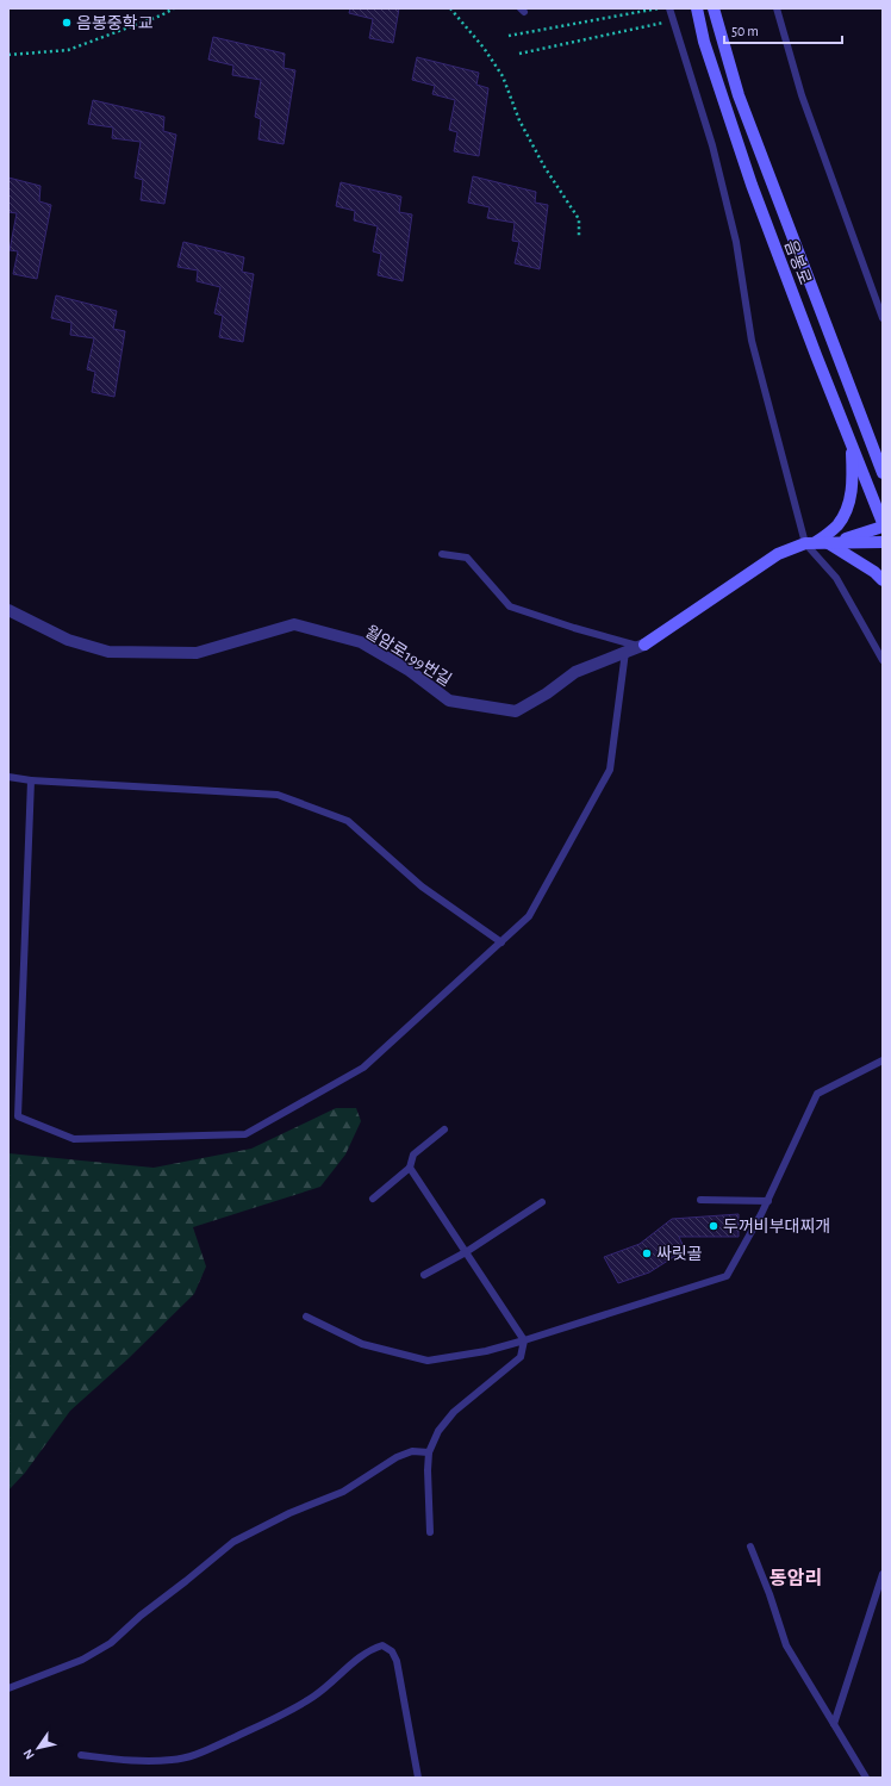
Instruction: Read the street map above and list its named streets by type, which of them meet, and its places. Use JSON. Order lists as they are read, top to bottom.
{
  "streets": {
    "main road": ["음봉로"],
    "street": ["월암로199번길"]
  },
  "districts": ["동암리"],
  "places": ["음봉중학교", "두꺼비부대찌개", "싸릿골"],
  "scale_bar": "50 m",
  "north": "bottom left"
}
